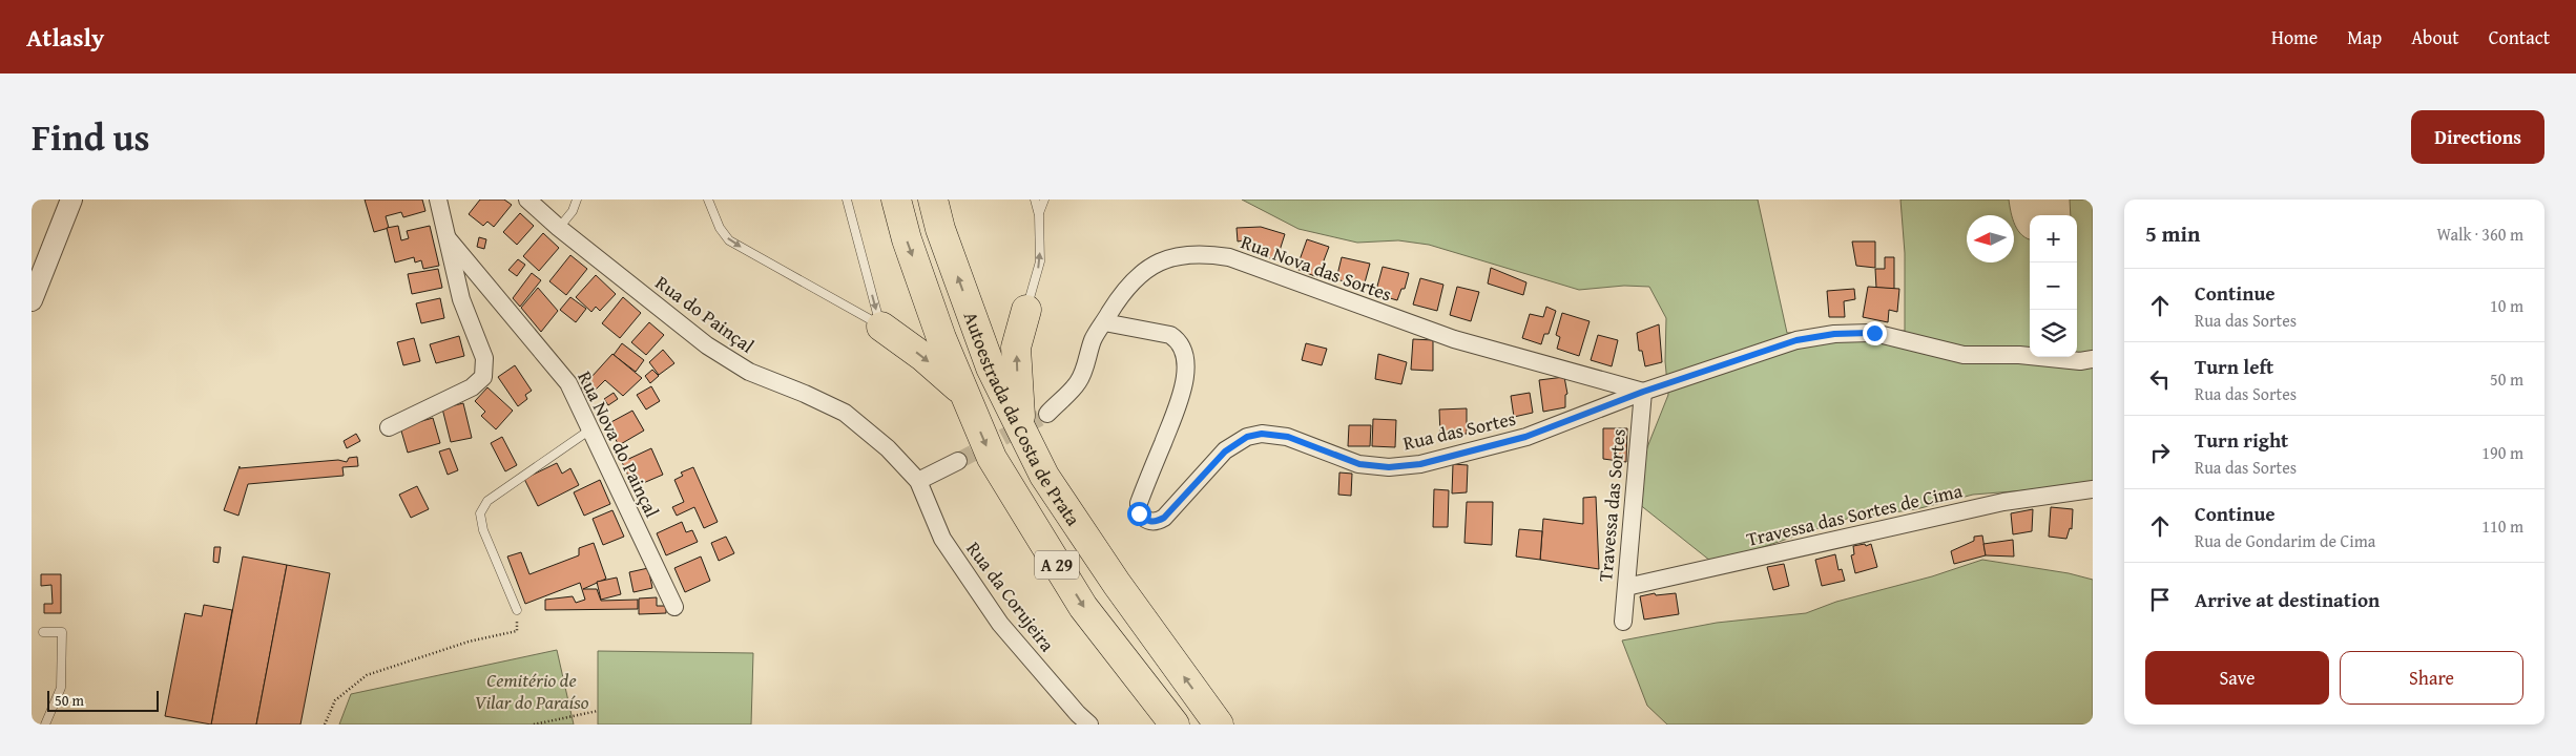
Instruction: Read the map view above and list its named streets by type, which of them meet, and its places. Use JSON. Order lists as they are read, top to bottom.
{
  "streets": {
    "highway": ["Autoestrada da Costa de Prata", "A 29"],
    "street": [
      "Rua Nova das Sortes",
      "Rua do Painçal",
      "Rua das Sortes",
      "Rua Nova do Painçal",
      "Travessa das Sortes",
      "Travessa das Sortes de Cima",
      "Rua da Corujeira"
    ]
  },
  "crossings": [
    ["Rua Nova das Sortes", "Rua das Sortes"],
    ["Rua Nova das Sortes", "Travessa das Sortes"],
    ["Rua do Painçal", "Rua da Corujeira"],
    ["Rua das Sortes", "Travessa das Sortes"],
    ["Travessa das Sortes", "Travessa das Sortes de Cima"]
  ],
  "parks": ["Cemitério de Vilar do Paraíso"],
  "scale_bar": "50 m",
  "north": "left",
  "page": {
    "header": "Atlasly",
    "nav": [
      "Home",
      "Map",
      "About",
      "Contact"
    ],
    "title": "Find us",
    "buttons": [
      "Directions",
      ["Save", "Share"]
    ],
    "heading": ["5 min", "Walk · 360 m"],
    "map_buttons": ["+", "−"],
    "list": [
      ["Continue", "Rua das Sortes", "10 m"],
      ["Turn left", "Rua das Sortes", "50 m"],
      ["Turn right", "Rua das Sortes", "190 m"],
      ["Continue", "Rua de Gondarim de Cima", "110 m"],
      "Arrive at destination"
    ],
    "scale": "50 m"
  }
}
